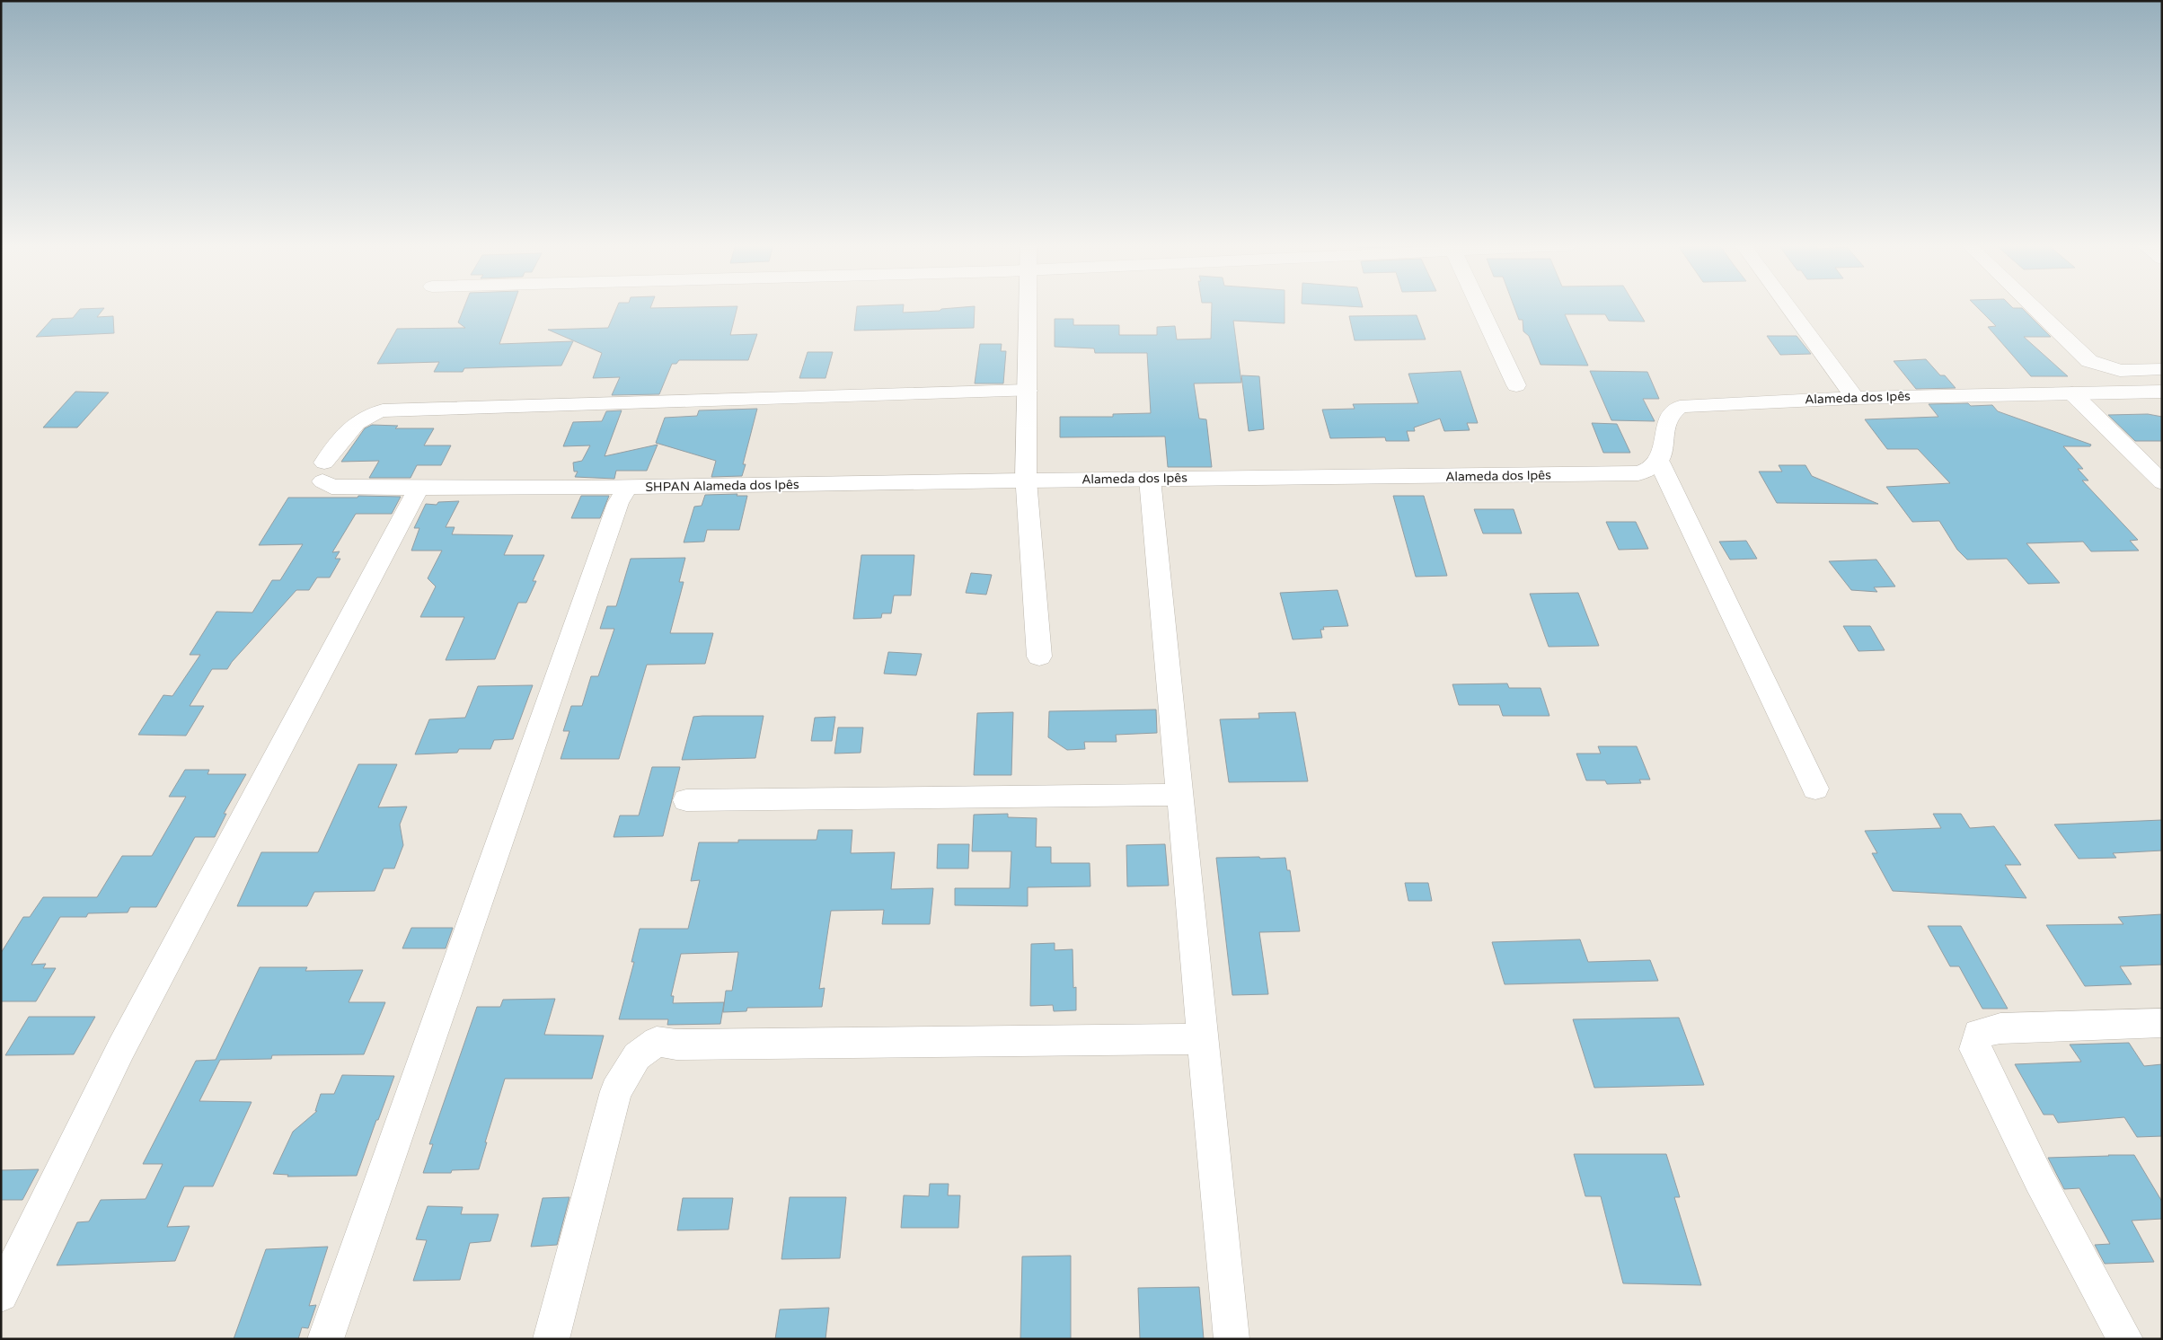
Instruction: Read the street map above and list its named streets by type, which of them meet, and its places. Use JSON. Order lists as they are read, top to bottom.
{
  "streets": {
    "street": ["Alameda dos Ipês", "SHPAN Alameda dos Ipês"]
  },
  "crossings": [
    ["Alameda dos Ipês", "SHPAN Alameda dos Ipês"]
  ]
}
